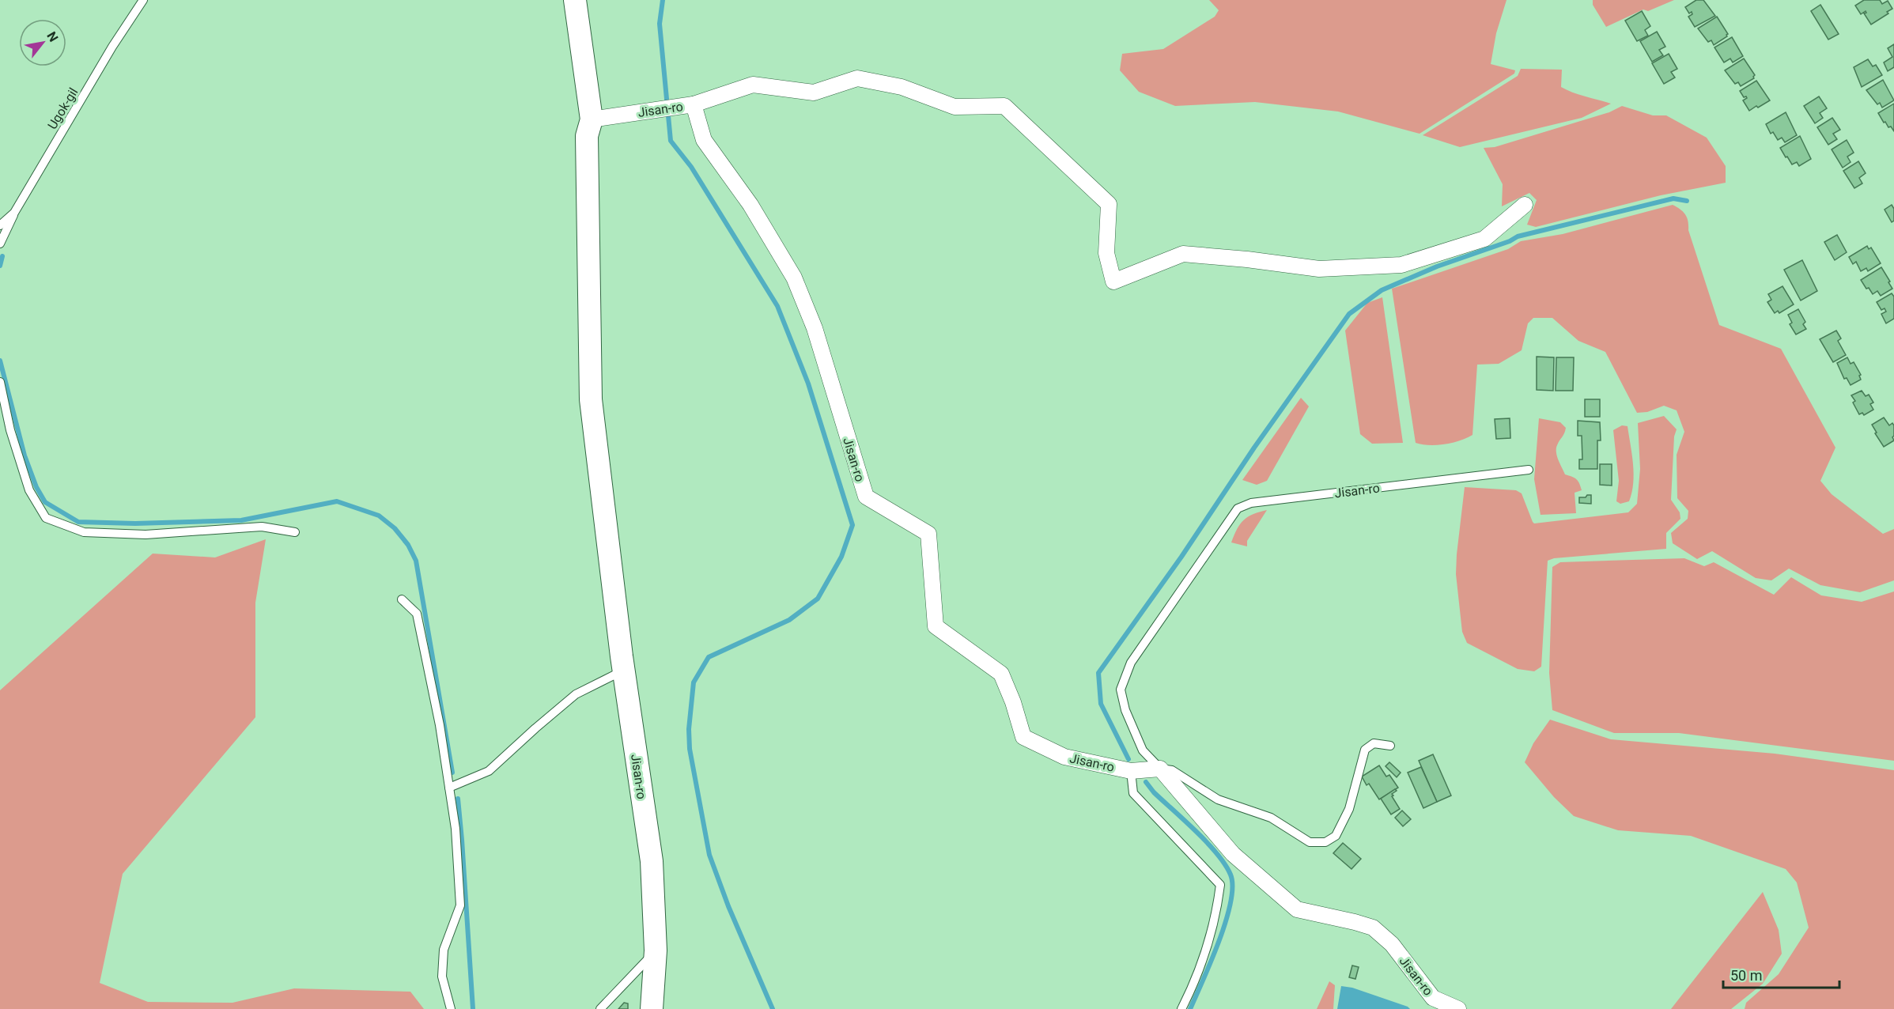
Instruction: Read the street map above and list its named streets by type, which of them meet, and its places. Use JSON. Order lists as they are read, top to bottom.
{
  "streets": {
    "main road": ["Jisan-ro"],
    "lane": ["Ugok-gil"]
  },
  "scale_bar": "50 m",
  "north": "top right"
}
